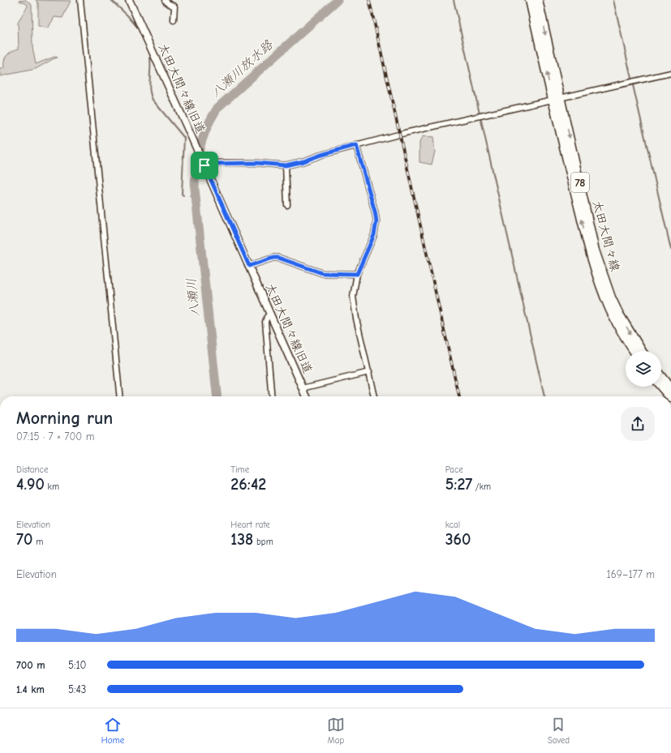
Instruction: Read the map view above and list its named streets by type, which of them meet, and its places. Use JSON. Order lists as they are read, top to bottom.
{
  "streets": {
    "main road": ["78", "太田大間々線"],
    "street": ["太田大間々線旧道"]
  },
  "water": ["八瀬川放水路", "八瀬川"],
  "page": {
    "heading": ["Morning run", "07:15 · 7 × 700 m"],
    "stats": [
      ["Distance", "4.90 km"],
      ["Time", "26:42"],
      ["Pace", "5:27 /km"],
      ["Elevation", "70 m"],
      ["Heart rate", "138 bpm"],
      ["kcal", "360"]
    ],
    "chart": ["Elevation", "169–177 m"],
    "list": [
      {
        "name": "700 m",
        "note": "5:10"
      },
      {
        "name": "1.4 km",
        "note": "5:43"
      }
    ],
    "tabs": ["Home", "Map", "Saved"]
  }
}
